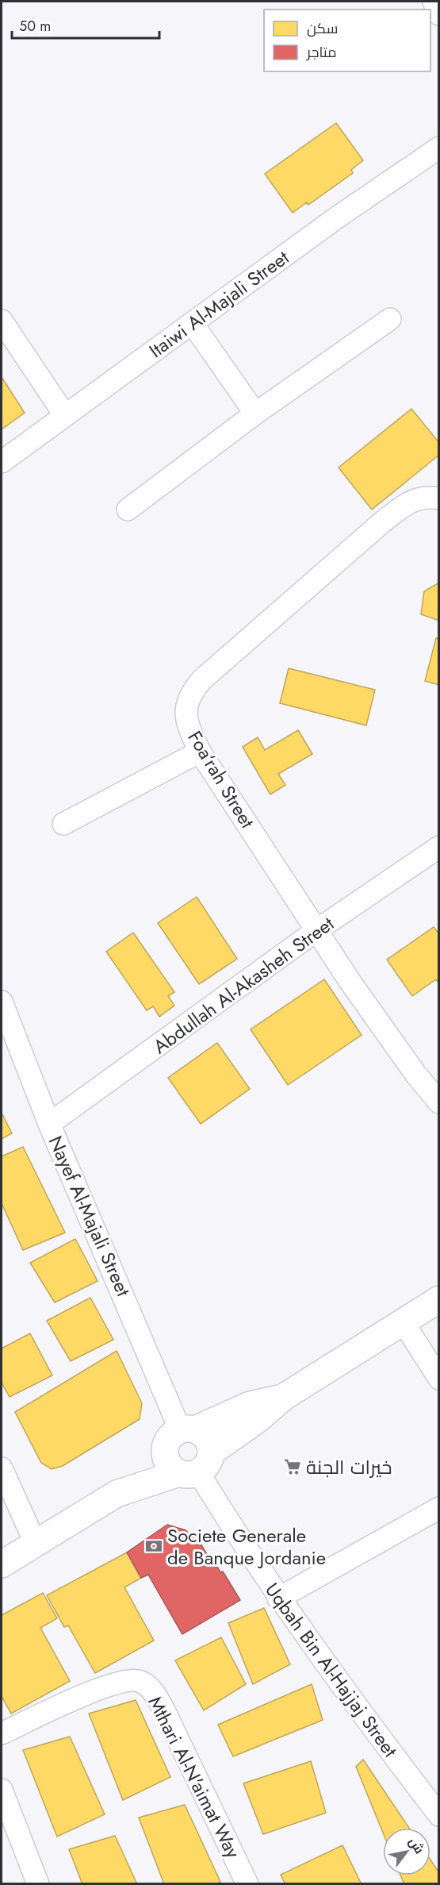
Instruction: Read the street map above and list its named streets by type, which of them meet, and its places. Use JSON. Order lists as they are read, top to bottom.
{
  "streets": {
    "street": [
      "Itaiwi Al-Majali Street",
      "Foa‘rah Street",
      "Abdullah Al-Akasheh Street",
      "Nayef Al-Majali Street",
      "Uqbah Bin Al-Hajjaj Street",
      "Mthari Al-N'aimat Way"
    ]
  },
  "crossings": [
    ["Foa‘rah Street", "Abdullah Al-Akasheh Street"],
    ["Abdullah Al-Akasheh Street", "Nayef Al-Majali Street"]
  ],
  "places": {
    "supermarket": ["خيرات الجنة"],
    "bank": ["Societe Generale de Banque Jordanie"]
  },
  "legend": ["سكن", "متاجر"],
  "scale_bar": "50 m",
  "north": "top right"
}
